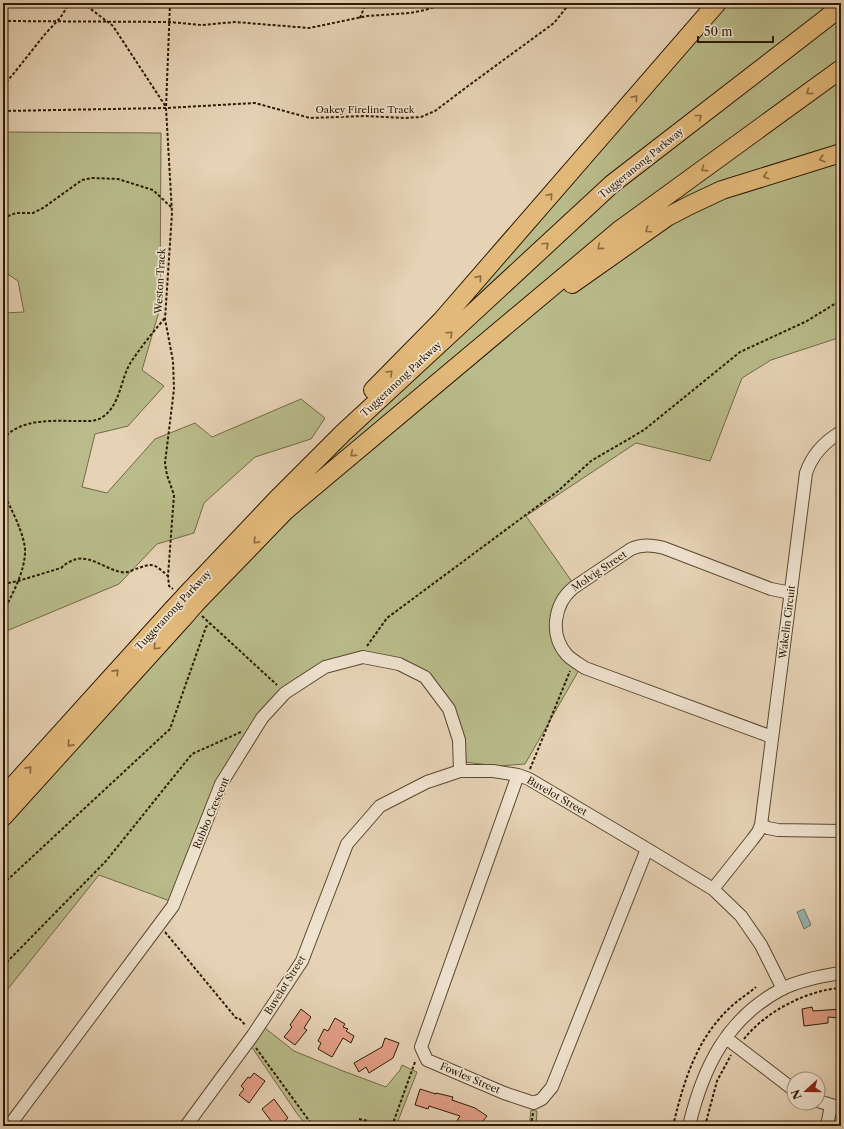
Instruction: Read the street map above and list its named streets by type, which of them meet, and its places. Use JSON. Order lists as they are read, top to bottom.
{
  "streets": {
    "highway": ["Tuggeranong Parkway"],
    "street": [
      "Molvig Street",
      "Wakelin Circuit",
      "Buvelot Street",
      "Rubbo Crescent",
      "Fowles Street"
    ],
    "path": ["Oakey Fireline Track", "Weston Track"]
  },
  "crossings": [
    ["Oakey Fireline Track", "Weston Track"],
    ["Tuggeranong Parkway", "Weston Track"],
    ["Molvig Street", "Wakelin Circuit"],
    ["Wakelin Circuit", "Buvelot Street"],
    ["Buvelot Street", "Rubbo Crescent"],
    ["Buvelot Street", "Fowles Street"]
  ],
  "scale_bar": "50 m",
  "north": "left"
}
